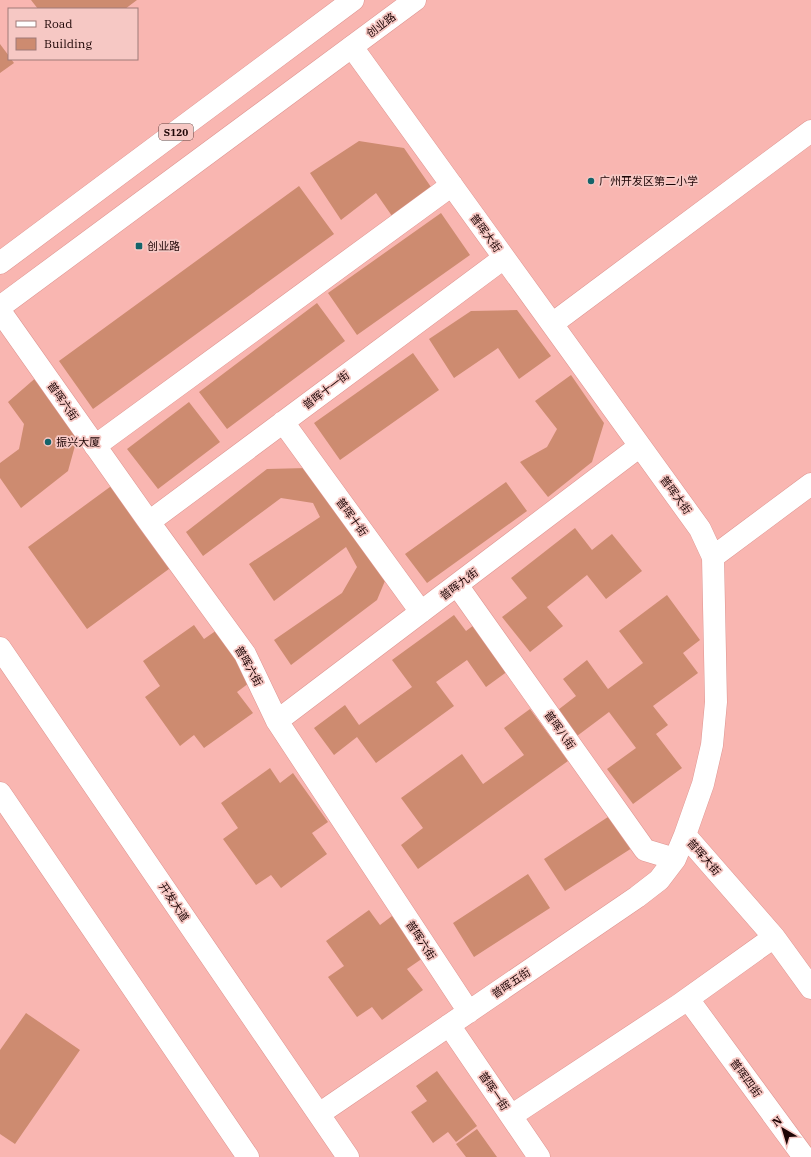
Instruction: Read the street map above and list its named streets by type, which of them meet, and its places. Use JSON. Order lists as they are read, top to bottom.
{
  "streets": {
    "street": [
      "创业路",
      "S120",
      "普晖大街",
      "普晖十一街",
      "普晖六街",
      "普晖十街",
      "普晖九街",
      "普晖八街",
      "开发大道",
      "普晖五街",
      "普晖四街",
      "普晖一街"
    ]
  },
  "crossings": [
    ["创业路", "普晖大街"],
    ["普晖大街", "普晖十一街"],
    ["普晖大街", "普晖九街"],
    ["普晖大街", "普晖五街"],
    ["普晖十一街", "普晖六街"],
    ["普晖十一街", "普晖十街"],
    ["普晖六街", "普晖九街"],
    ["普晖六街", "普晖五街"],
    ["普晖十街", "普晖九街"],
    ["普晖九街", "普晖八街"],
    ["普晖八街", "普晖五街"],
    ["开发大道", "普晖五街"],
    ["普晖五街", "普晖一街"]
  ],
  "places": {
    "other": ["广州开发区第二小学", "振兴大厦"],
    "transit": ["创业路"]
  },
  "legend": ["Road", "Building"],
  "north": "top left"
}
